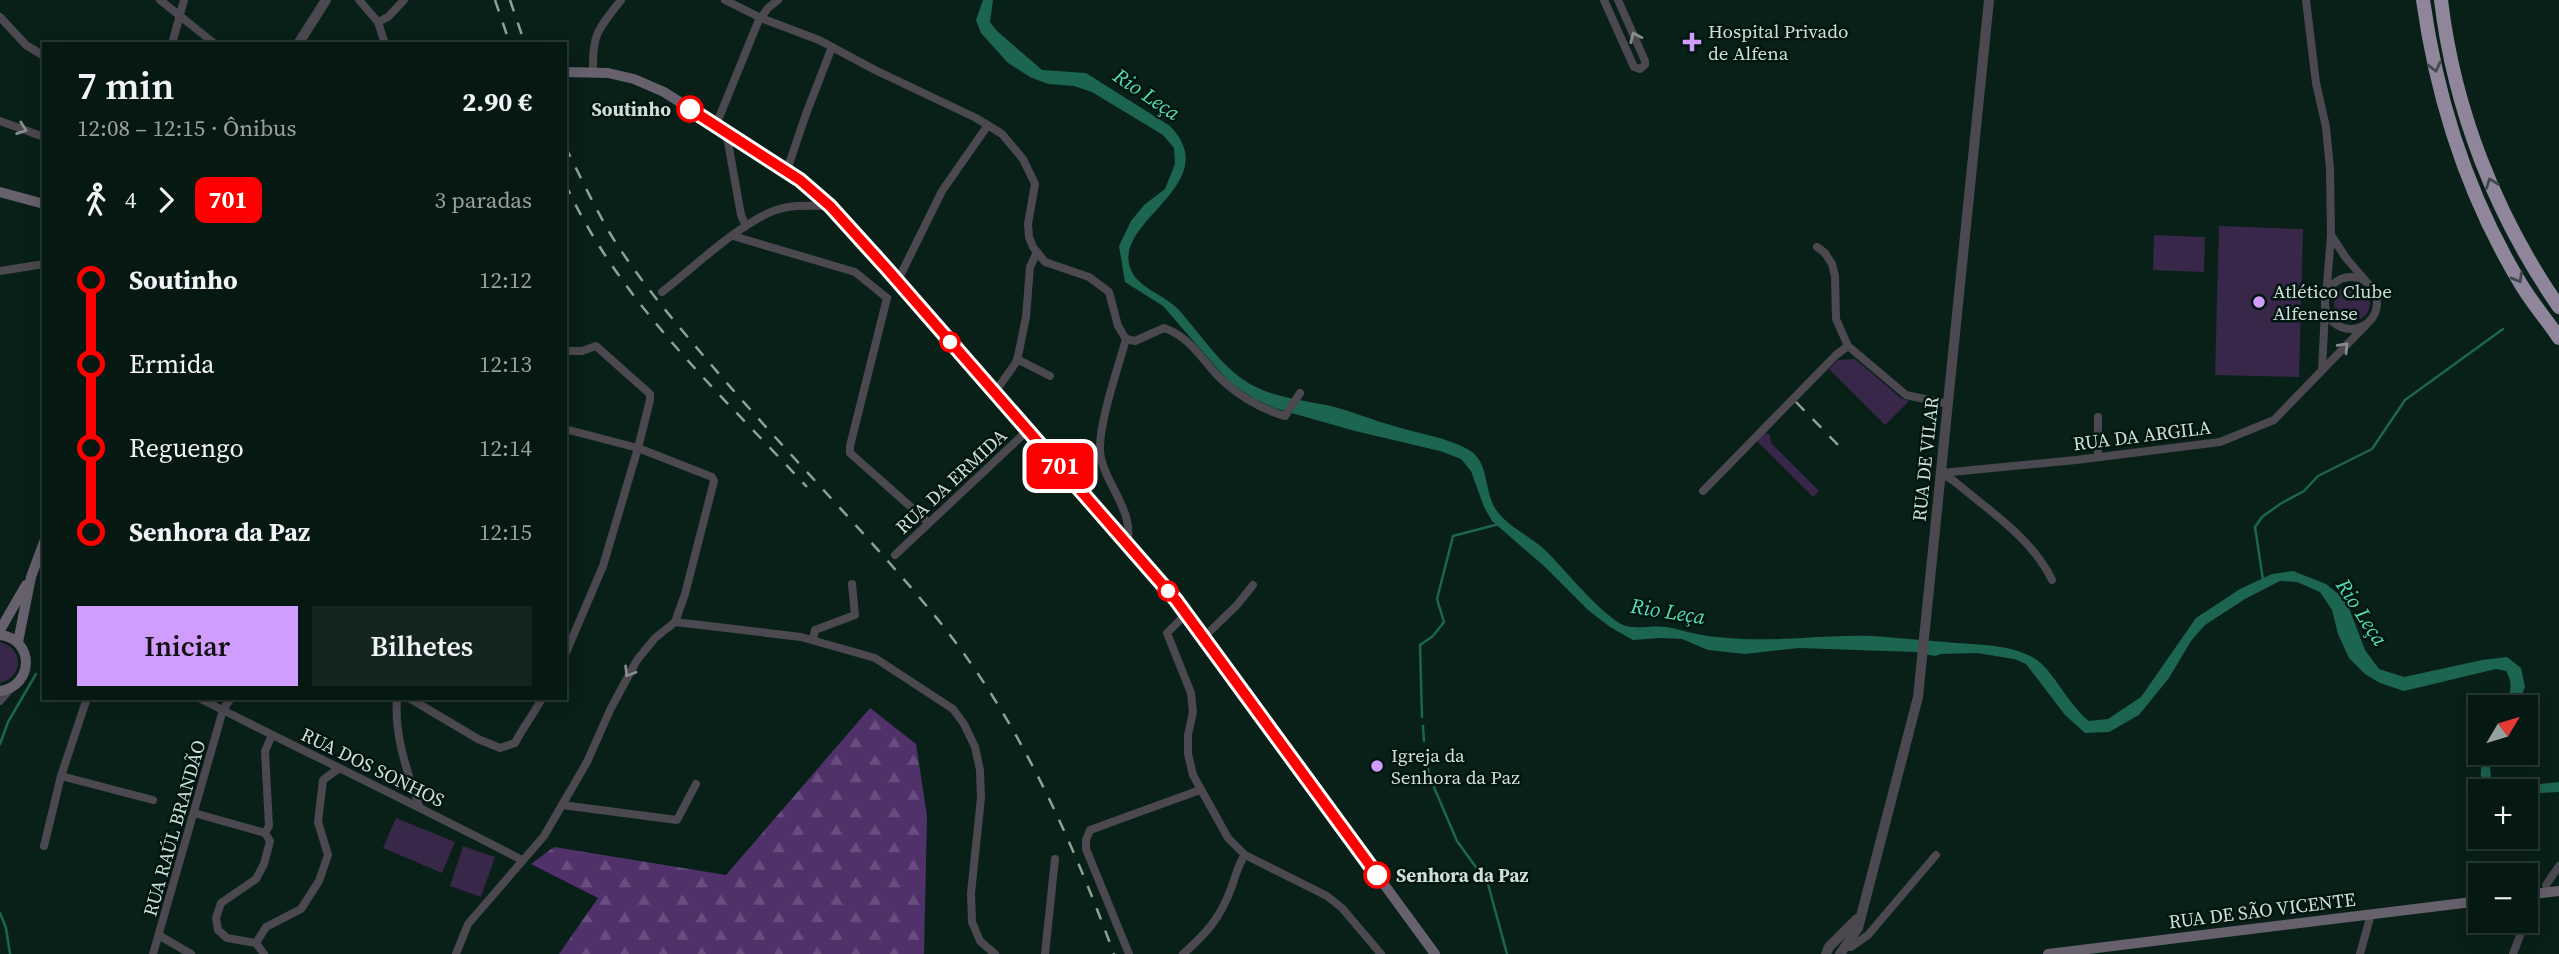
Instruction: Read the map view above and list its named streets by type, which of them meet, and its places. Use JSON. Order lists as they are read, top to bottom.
{
  "streets": {
    "main road": ["RUA DE SÃO VICENTE"],
    "street": [
      "RUA DA ARGILA",
      "RUA DE VILAR",
      "RUA DA ERMIDA",
      "RUA DOS SONHOS",
      "RUA RAÚL BRANDÃO"
    ]
  },
  "crossings": [
    ["RUA DA ARGILA", "RUA DE VILAR"],
    ["RUA DOS SONHOS", "RUA RAÚL BRANDÃO"]
  ],
  "water": ["Rio Leça"],
  "places": {
    "health": ["Hospital Privado de Alfena"],
    "other": [
      "Soutinho",
      "Atlético Clube Alfenense",
      "Igreja da Senhora da Paz",
      "Senhora da Paz"
    ]
  },
  "lines": ["bus line 701"],
  "north": "top right",
  "page": {
    "on_map": "701",
    "heading": ["7 min", "12:08 – 12:15 · Ônibus", "2.90 €"],
    "legs": ["4", "701", "3 paradas"],
    "list": [
      {
        "name": "Soutinho",
        "value": "12:12"
      },
      {
        "name": "Ermida",
        "value": "12:13"
      },
      {
        "name": "Reguengo",
        "value": "12:14"
      },
      {
        "name": "Senhora da Paz",
        "value": "12:15"
      }
    ],
    "buttons": ["Iniciar", "Bilhetes"],
    "map_buttons": ["+", "−"]
  }
}
